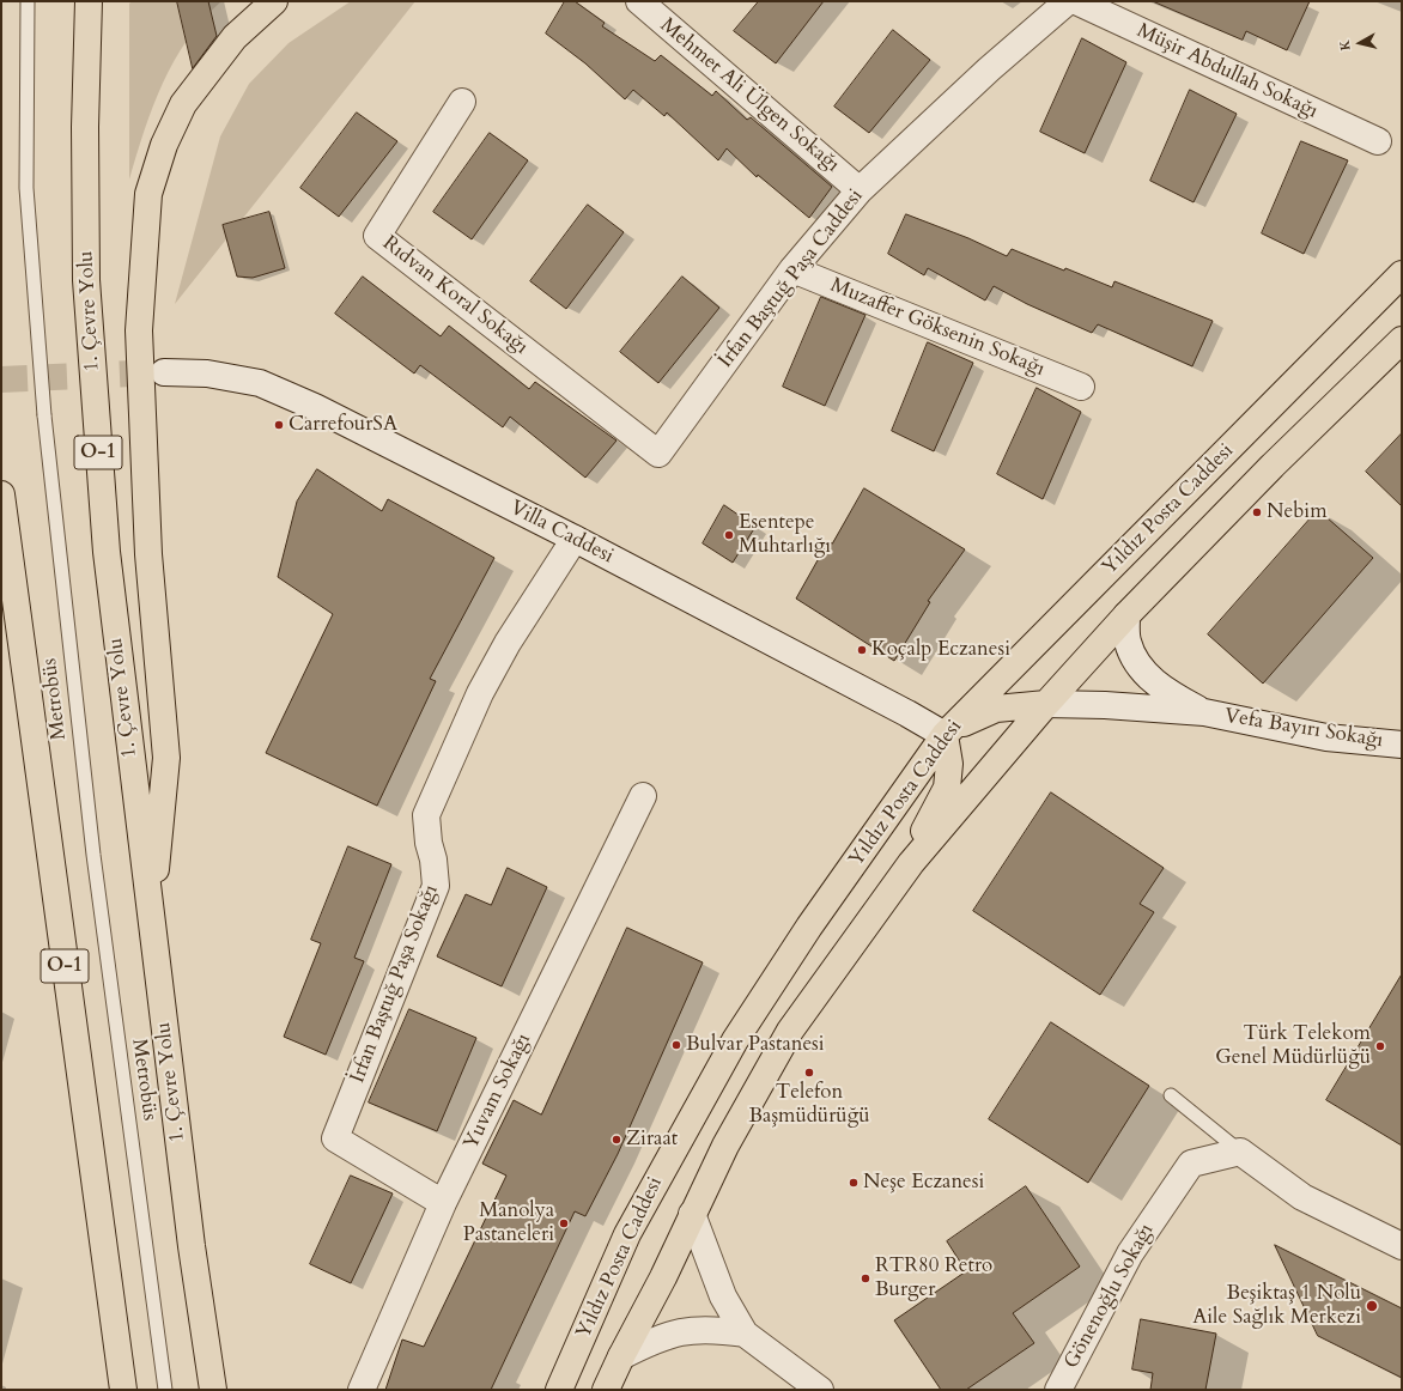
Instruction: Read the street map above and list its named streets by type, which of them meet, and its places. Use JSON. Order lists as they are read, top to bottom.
{
  "streets": {
    "main road": ["1. Çevre Yolu", "O-1", "Yıldız Posta Caddesi"],
    "street": [
      "Müşir Abdullah Sokağı",
      "Mehmet Ali Ülgen Sokağı",
      "İrfan Baştuğ Paşa Caddesi",
      "Rıdvan Koral Sokağı",
      "Muzaffer Göksenin Sokağı",
      "Villa Caddesi",
      "Vefa Bayırı Sokağı",
      "İrfan Baştuğ Paşa Sokağı",
      "Yuvam Sokağı",
      "Gönenoğlu Sokağı"
    ],
    "lane": ["Metrobüs"]
  },
  "crossings": [
    ["Mehmet Ali Ülgen Sokağı", "İrfan Baştuğ Paşa Caddesi"],
    ["İrfan Baştuğ Paşa Caddesi", "Rıdvan Koral Sokağı"],
    ["İrfan Baştuğ Paşa Caddesi", "Muzaffer Göksenin Sokağı"],
    ["Yıldız Posta Caddesi", "Villa Caddesi"],
    ["Villa Caddesi", "İrfan Baştuğ Paşa Sokağı"],
    ["İrfan Baştuğ Paşa Sokağı", "Yuvam Sokağı"]
  ],
  "places": [
    "CarrefourSA",
    "Nebim",
    "Esentepe Muhtarlığı",
    "Koçalp Eczanesi",
    "Bulvar Pastanesi",
    "Türk Telekom Genel Müdürlüğü",
    "Telefon Başmüdürüğü",
    "Ziraat",
    "Neşe Eczanesi",
    "Manolya Pastaneleri",
    "RTR80 Retro Burger",
    "Beşiktaş 1 Nolu Aile Sağlık Merkezi"
  ],
  "north": "left"
}
